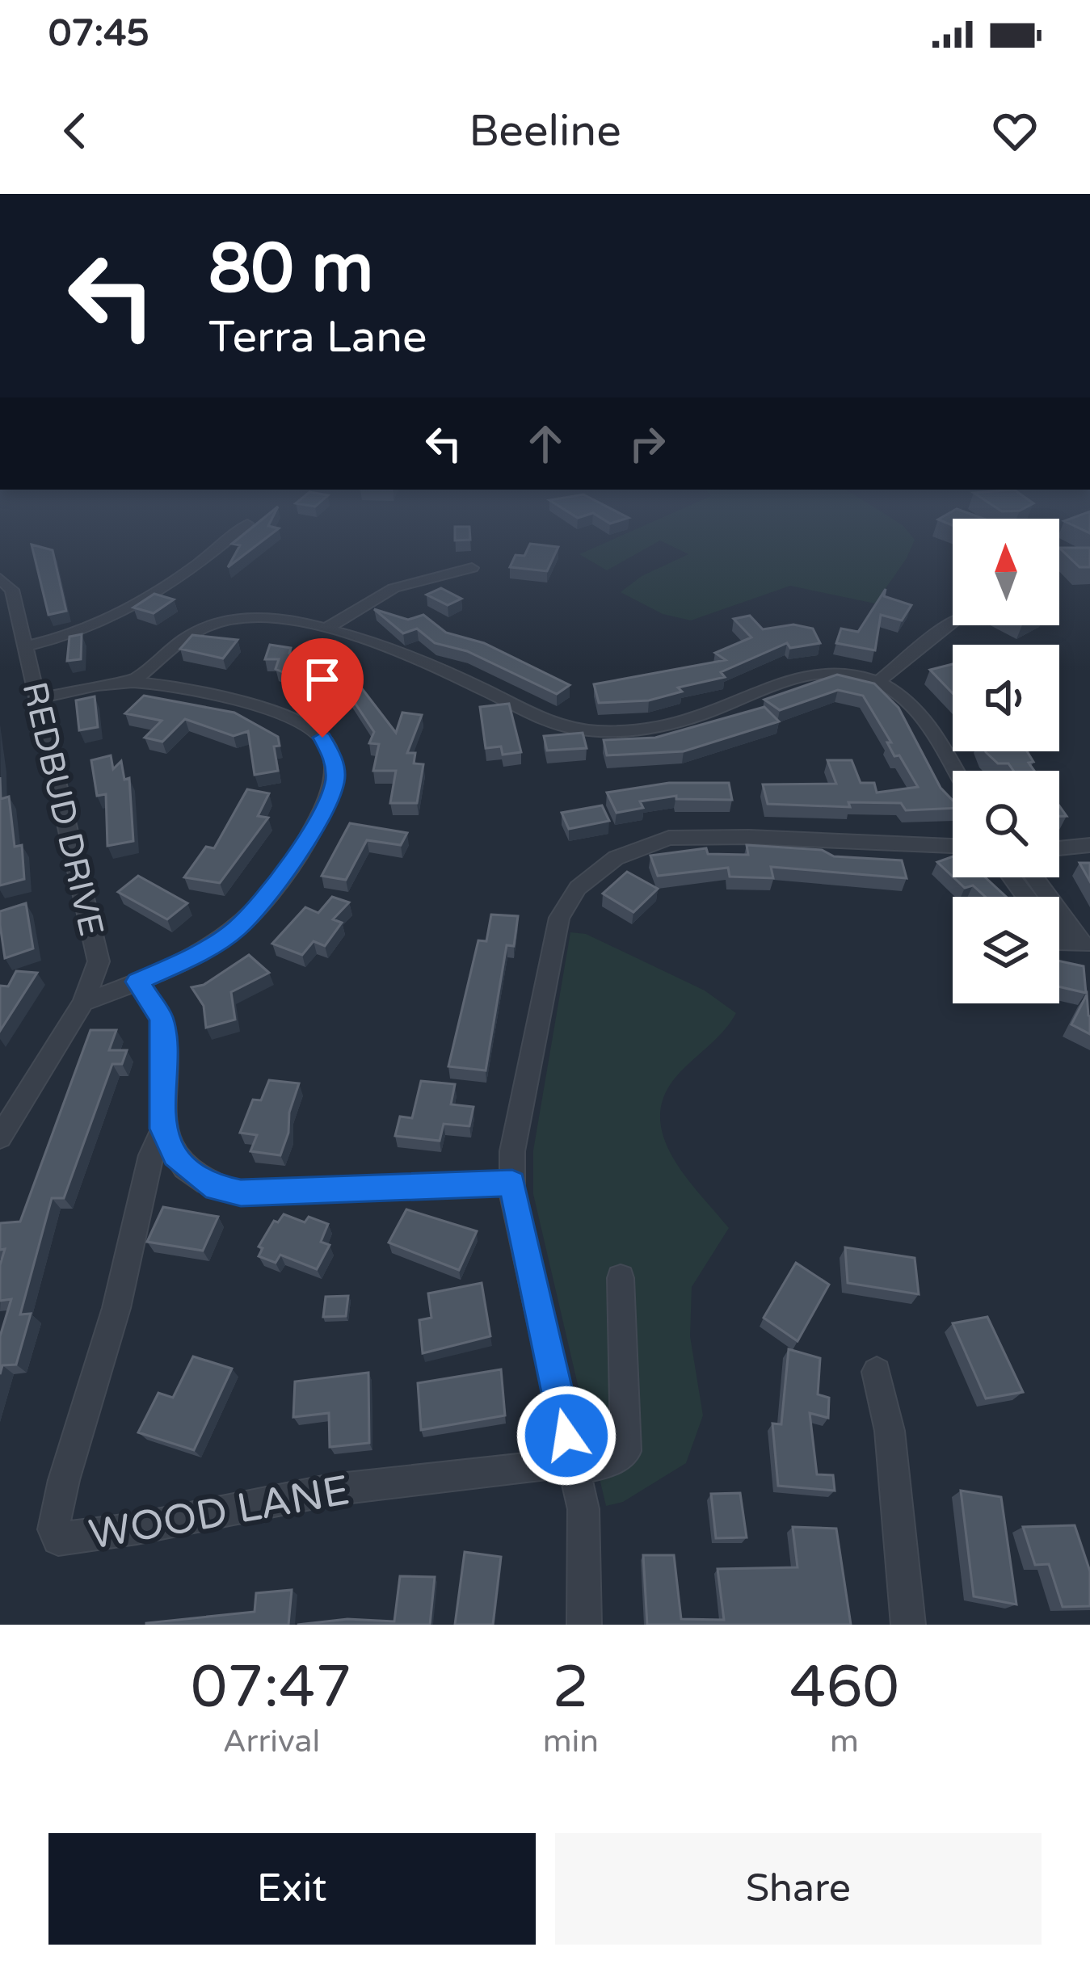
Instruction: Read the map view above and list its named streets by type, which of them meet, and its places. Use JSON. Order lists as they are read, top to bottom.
{
  "streets": {
    "street": ["REDBUD DRIVE", "WOOD LANE"]
  },
  "north": "top",
  "page": {
    "status": "07:45",
    "header": "Beeline",
    "turn": ["80 m", "Terra Lane"],
    "eta": [
      "07:47",
      "Arrival",
      "2",
      "min",
      "460",
      "m"
    ],
    "buttons": ["Exit", "Share"]
  }
}
